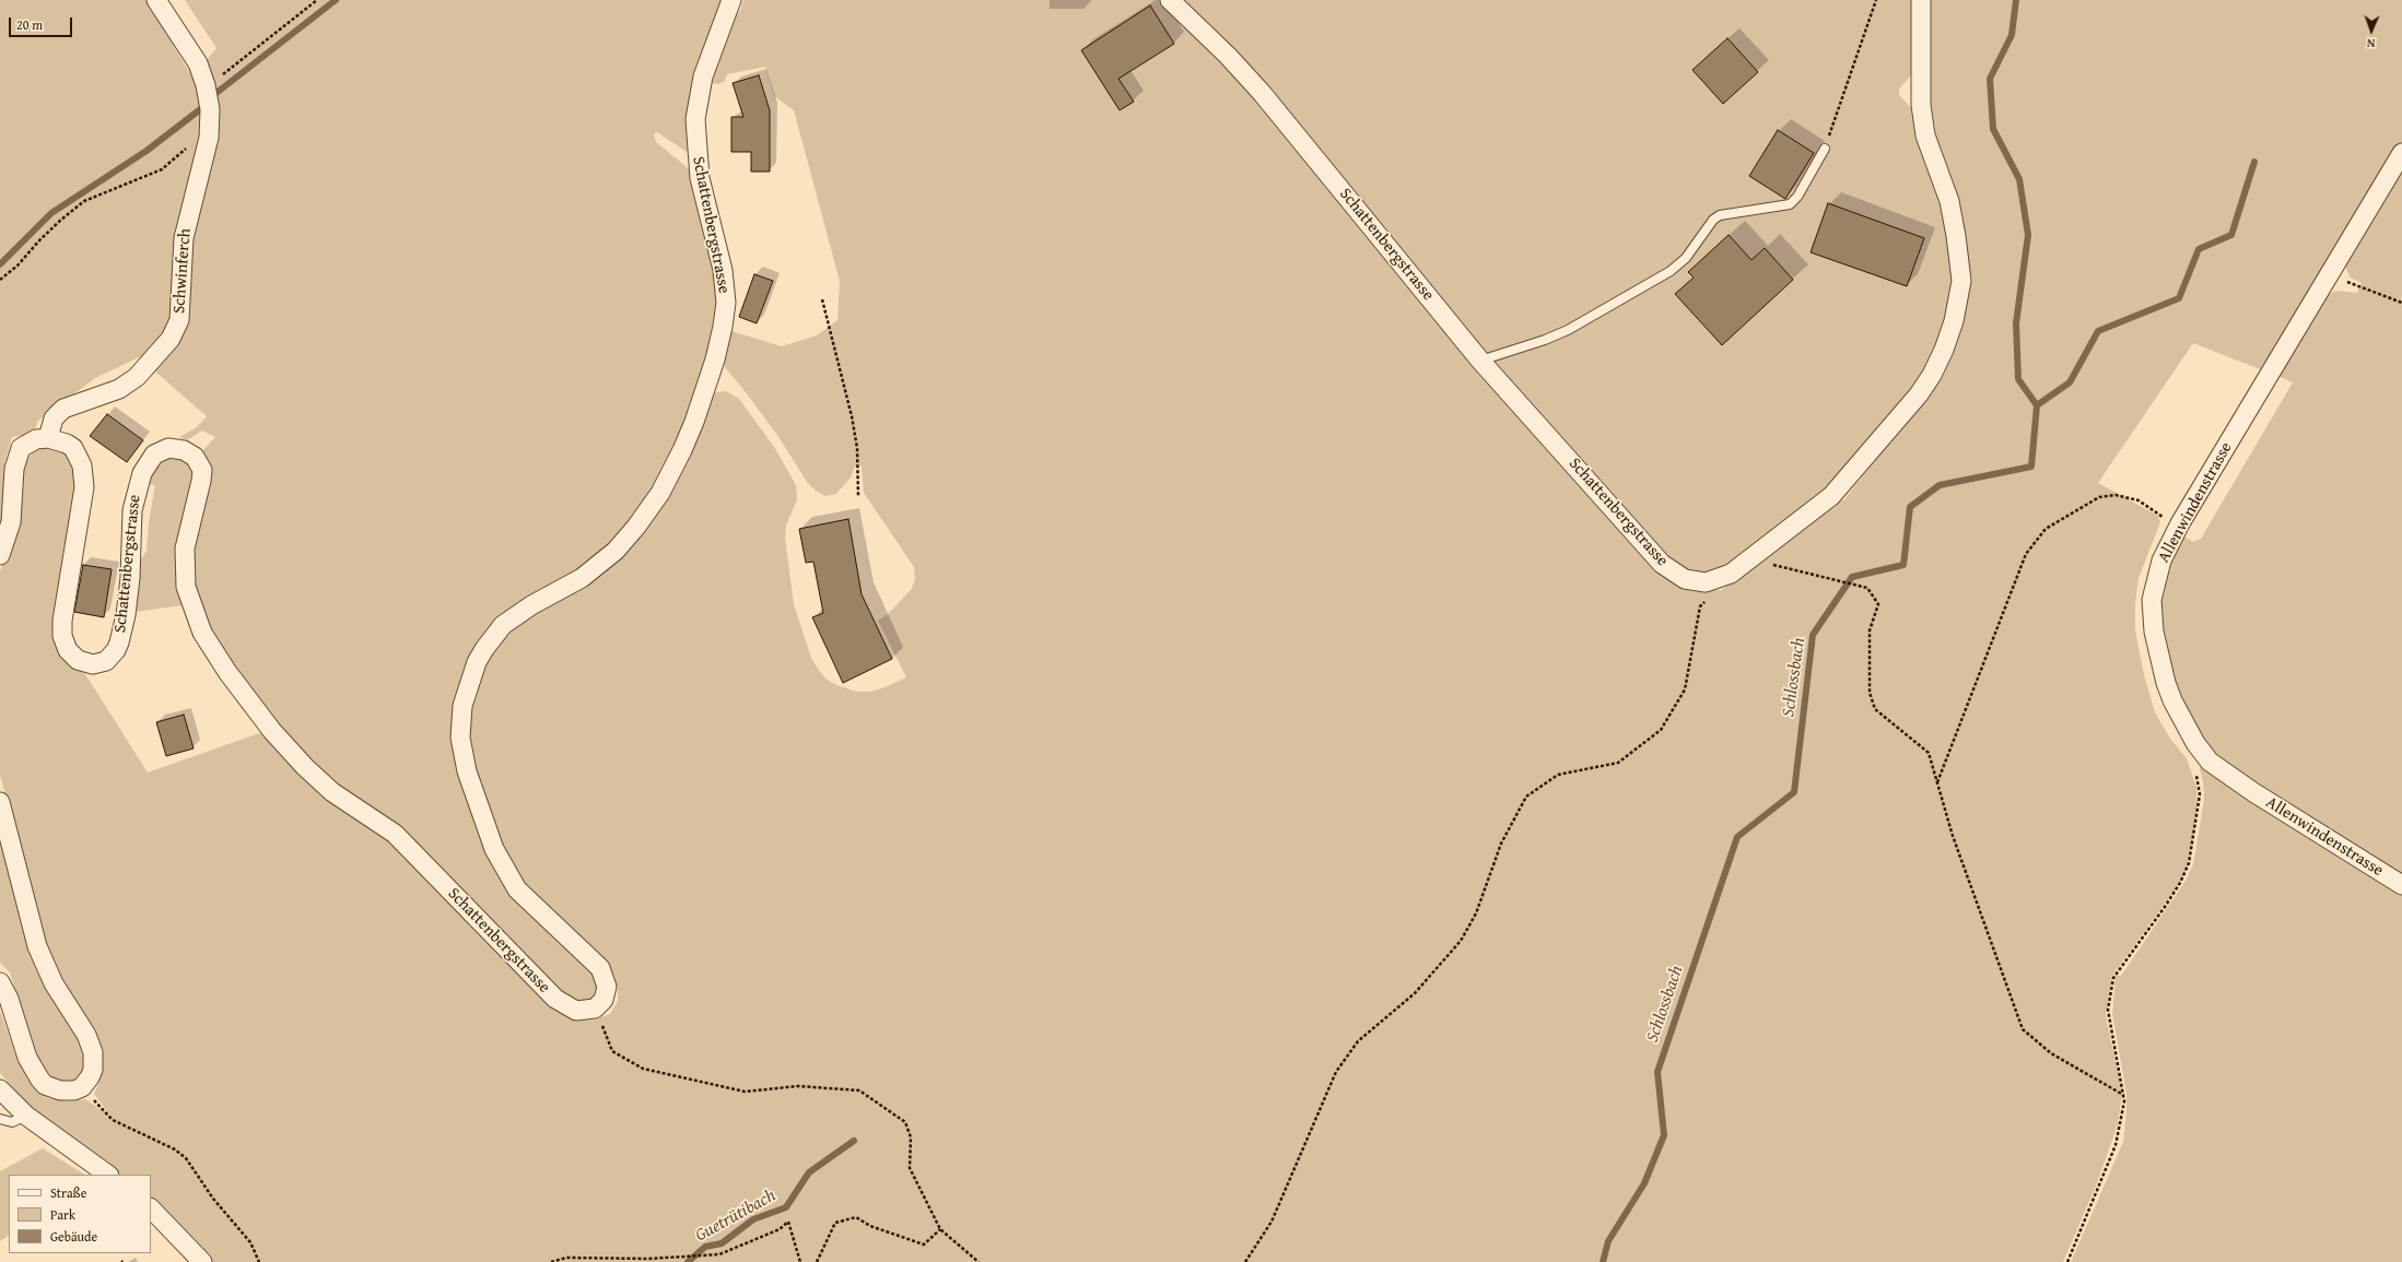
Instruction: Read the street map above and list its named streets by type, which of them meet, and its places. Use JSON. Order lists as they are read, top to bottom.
{
  "streets": {
    "street": ["Schattenbergstrasse", "Schwinferch", "Allenwindenstrasse"]
  },
  "crossings": [
    ["Schattenbergstrasse", "Schwinferch"]
  ],
  "water": ["Schlossbach", "Guetrütibach"],
  "legend": ["Straße", "Park", "Gebäude"],
  "scale_bar": "20 m",
  "north": "bottom"
}
